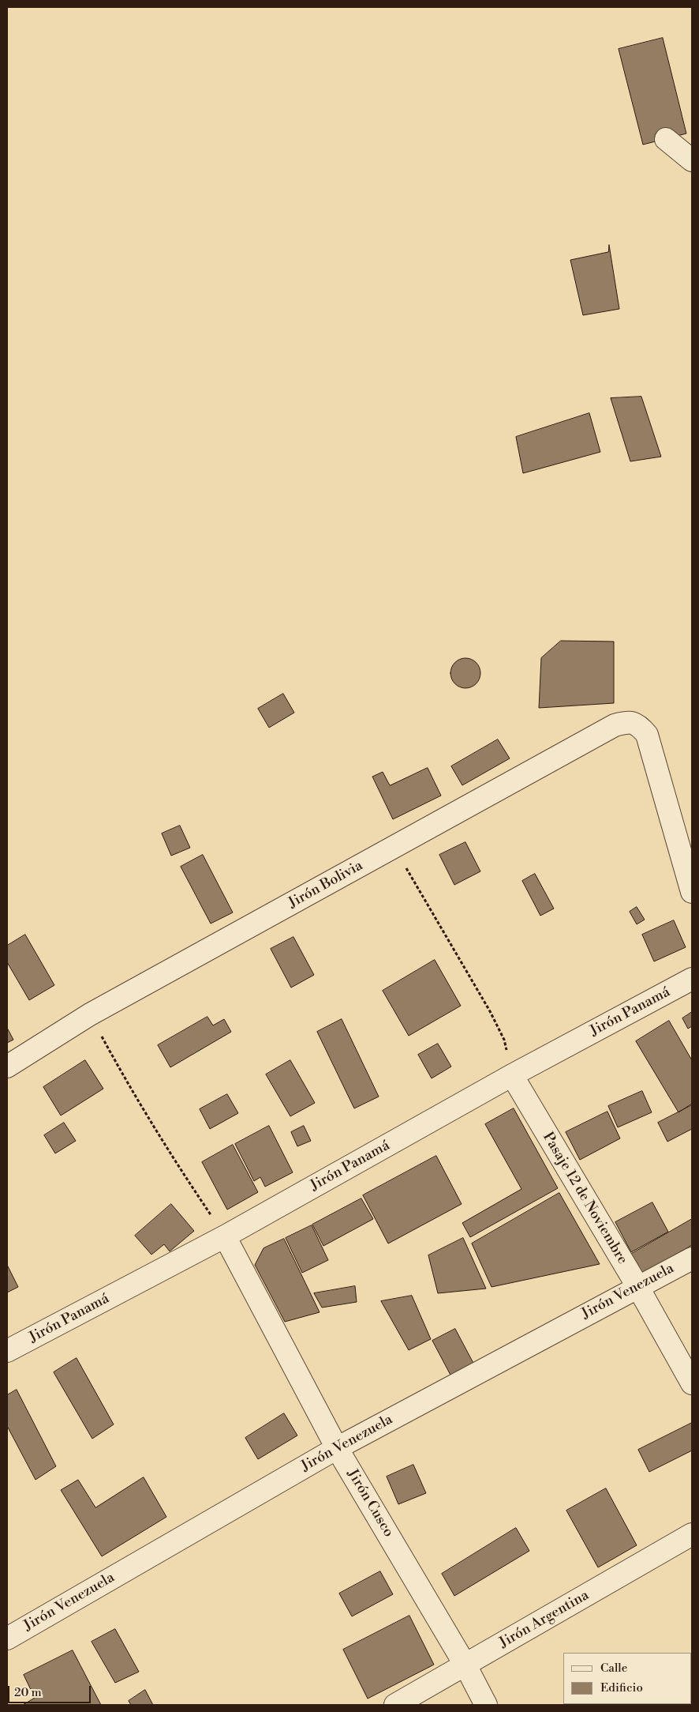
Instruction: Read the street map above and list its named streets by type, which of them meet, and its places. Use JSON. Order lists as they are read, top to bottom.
{
  "streets": {
    "street": [
      "Jirón Bolivia",
      "Jirón Panamá",
      "Pasaje 12 de Noviembre",
      "Jirón Venezuela",
      "Jirón Cusco",
      "Jirón Argentina"
    ]
  },
  "crossings": [
    ["Jirón Panamá", "Pasaje 12 de Noviembre"],
    ["Jirón Panamá", "Jirón Cusco"],
    ["Pasaje 12 de Noviembre", "Jirón Venezuela"],
    ["Jirón Venezuela", "Jirón Cusco"],
    ["Jirón Cusco", "Jirón Argentina"]
  ],
  "legend": ["Calle", "Edificio"],
  "scale_bar": "20 m"
}
